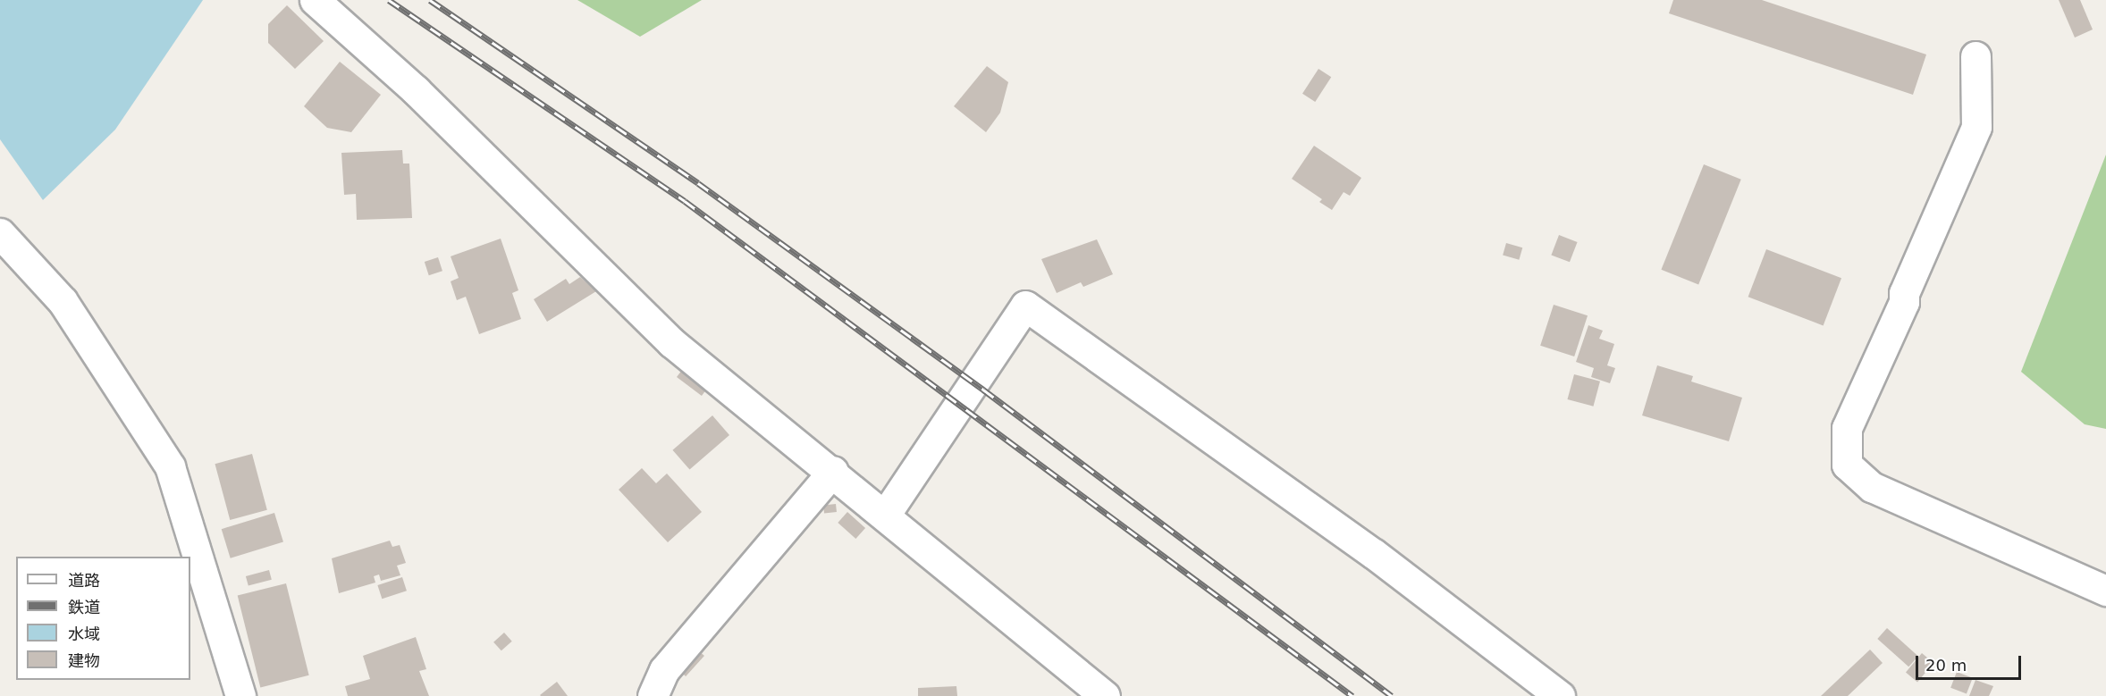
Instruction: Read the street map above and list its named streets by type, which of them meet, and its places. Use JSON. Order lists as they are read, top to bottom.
{
  "legend": [
    "道路",
    "鉄道",
    "水域",
    "建物"
  ],
  "scale_bar": "20 m"
}
